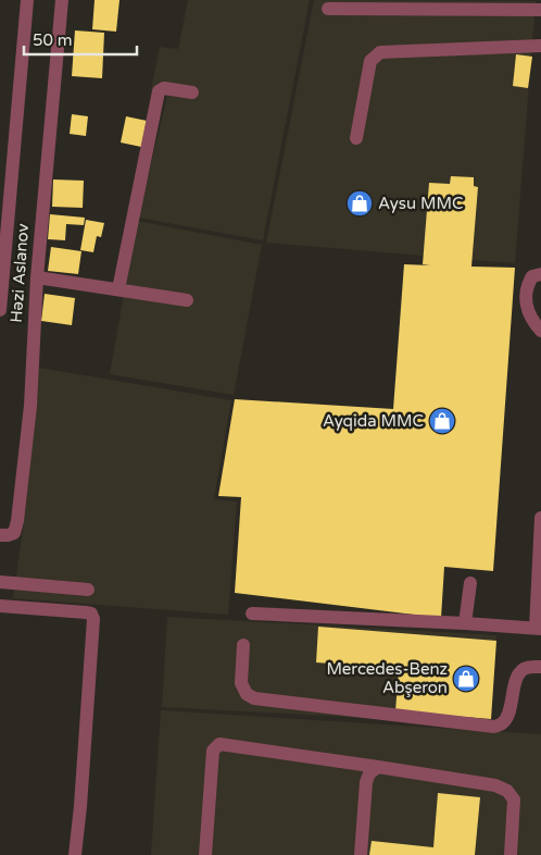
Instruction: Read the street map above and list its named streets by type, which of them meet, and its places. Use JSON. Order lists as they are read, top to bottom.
{
  "streets": {
    "street": ["Həzi Aslanov"]
  },
  "places": {
    "shop": ["Aysu MMC", "Ayqida MMC", "Mercedes-Benz Abşeron"]
  },
  "scale_bar": "50 m"
}
